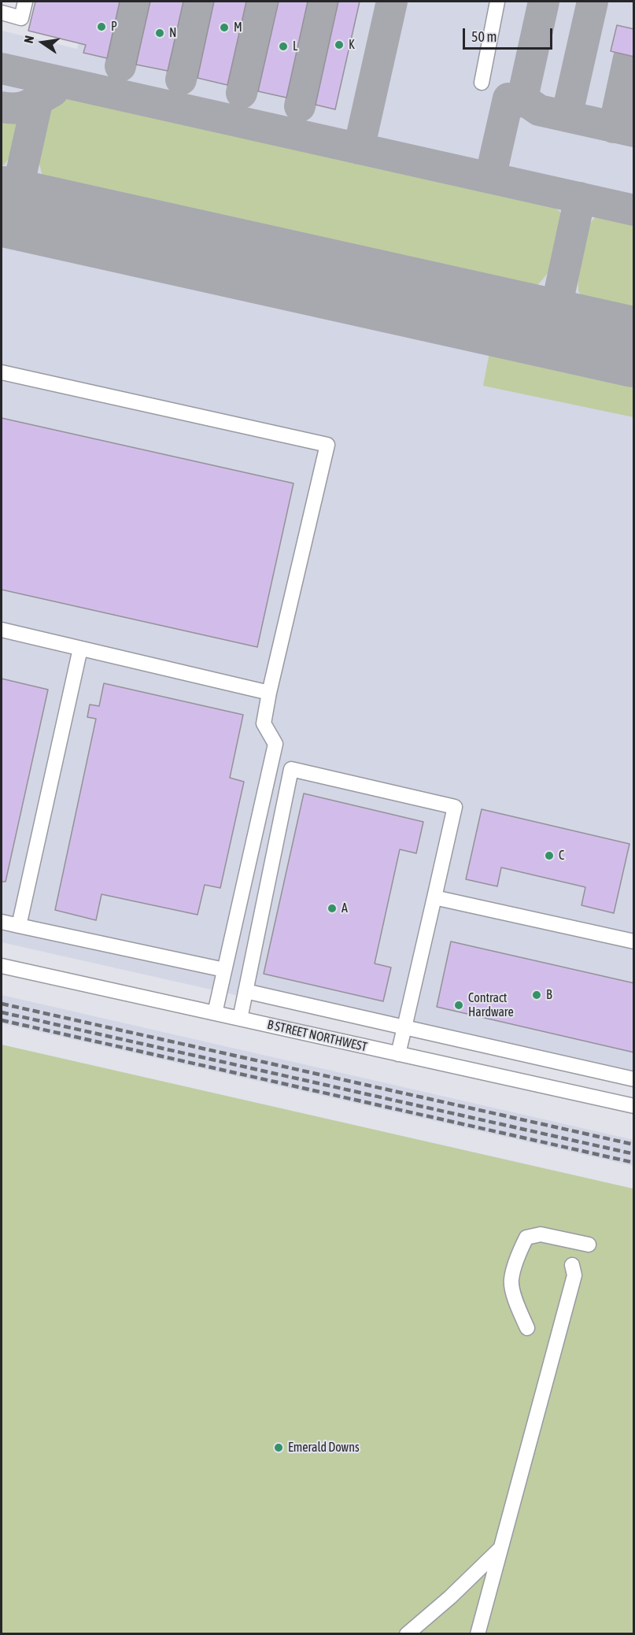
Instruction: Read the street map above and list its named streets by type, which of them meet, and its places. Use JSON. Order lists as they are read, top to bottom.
{
  "streets": {
    "street": ["B STREET NORTHWEST"]
  },
  "places": [
    "P",
    "M",
    "N",
    "K",
    "L",
    "C",
    "A",
    "B",
    "Contract Hardware",
    "Emerald Downs"
  ],
  "scale_bar": "50 m",
  "north": "left"
}
